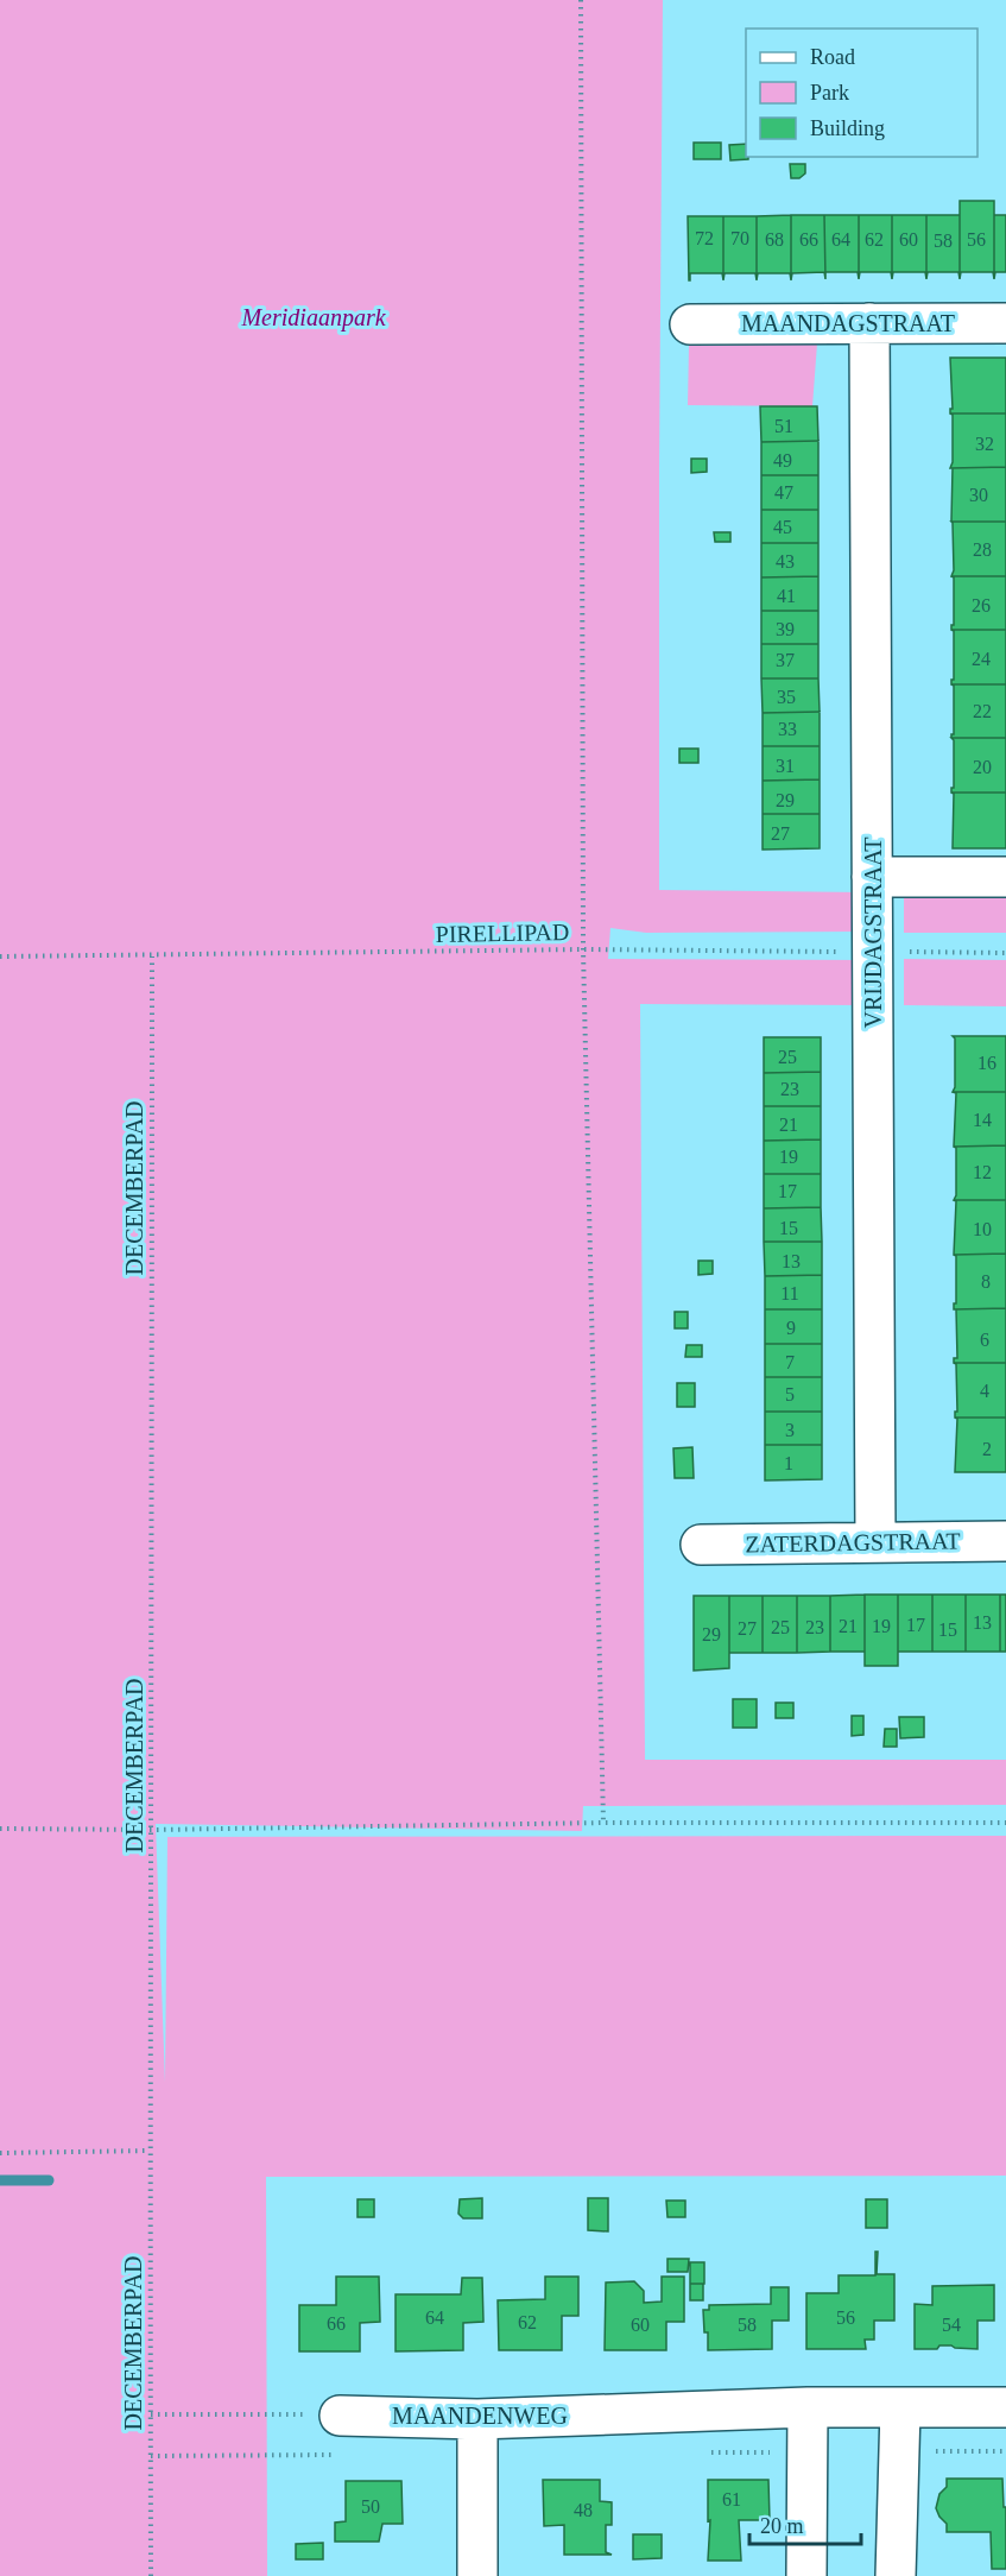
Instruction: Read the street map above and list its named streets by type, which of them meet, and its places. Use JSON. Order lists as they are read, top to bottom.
{
  "streets": {
    "street": [
      "MAANDAGSTRAAT",
      "VRIJDAGSTRAAT",
      "ZATERDAGSTRAAT",
      "MAANDENWEG"
    ],
    "path": ["PIRELLIPAD", "DECEMBERPAD"]
  },
  "crossings": [
    ["MAANDAGSTRAAT", "VRIJDAGSTRAAT"],
    ["PIRELLIPAD", "VRIJDAGSTRAAT"],
    ["PIRELLIPAD", "DECEMBERPAD"],
    ["VRIJDAGSTRAAT", "ZATERDAGSTRAAT"]
  ],
  "parks": ["Meridiaanpark"],
  "house_numbers": [
    "72",
    "70",
    "68",
    "66",
    "64",
    "62",
    "60",
    "56",
    "58",
    "51",
    "32",
    "49",
    "47",
    "30",
    "45",
    "28",
    "43",
    "41",
    "26",
    "39",
    "24",
    "37",
    "35",
    "22",
    "33",
    "31",
    "20",
    "29",
    "27",
    "25",
    "16",
    "23",
    "14",
    "21",
    "19",
    "12",
    "17",
    "15",
    "10",
    "13",
    "8",
    "11",
    "9",
    "6",
    "7",
    "4",
    "5",
    "3",
    "2",
    "1",
    "13",
    "17",
    "21",
    "19",
    "25",
    "23",
    "27",
    "15",
    "29",
    "64",
    "56",
    "62",
    "66",
    "60",
    "58",
    "54",
    "61",
    "50",
    "48"
  ],
  "legend": ["Road", "Park", "Building"],
  "scale_bar": "20 m"
}
